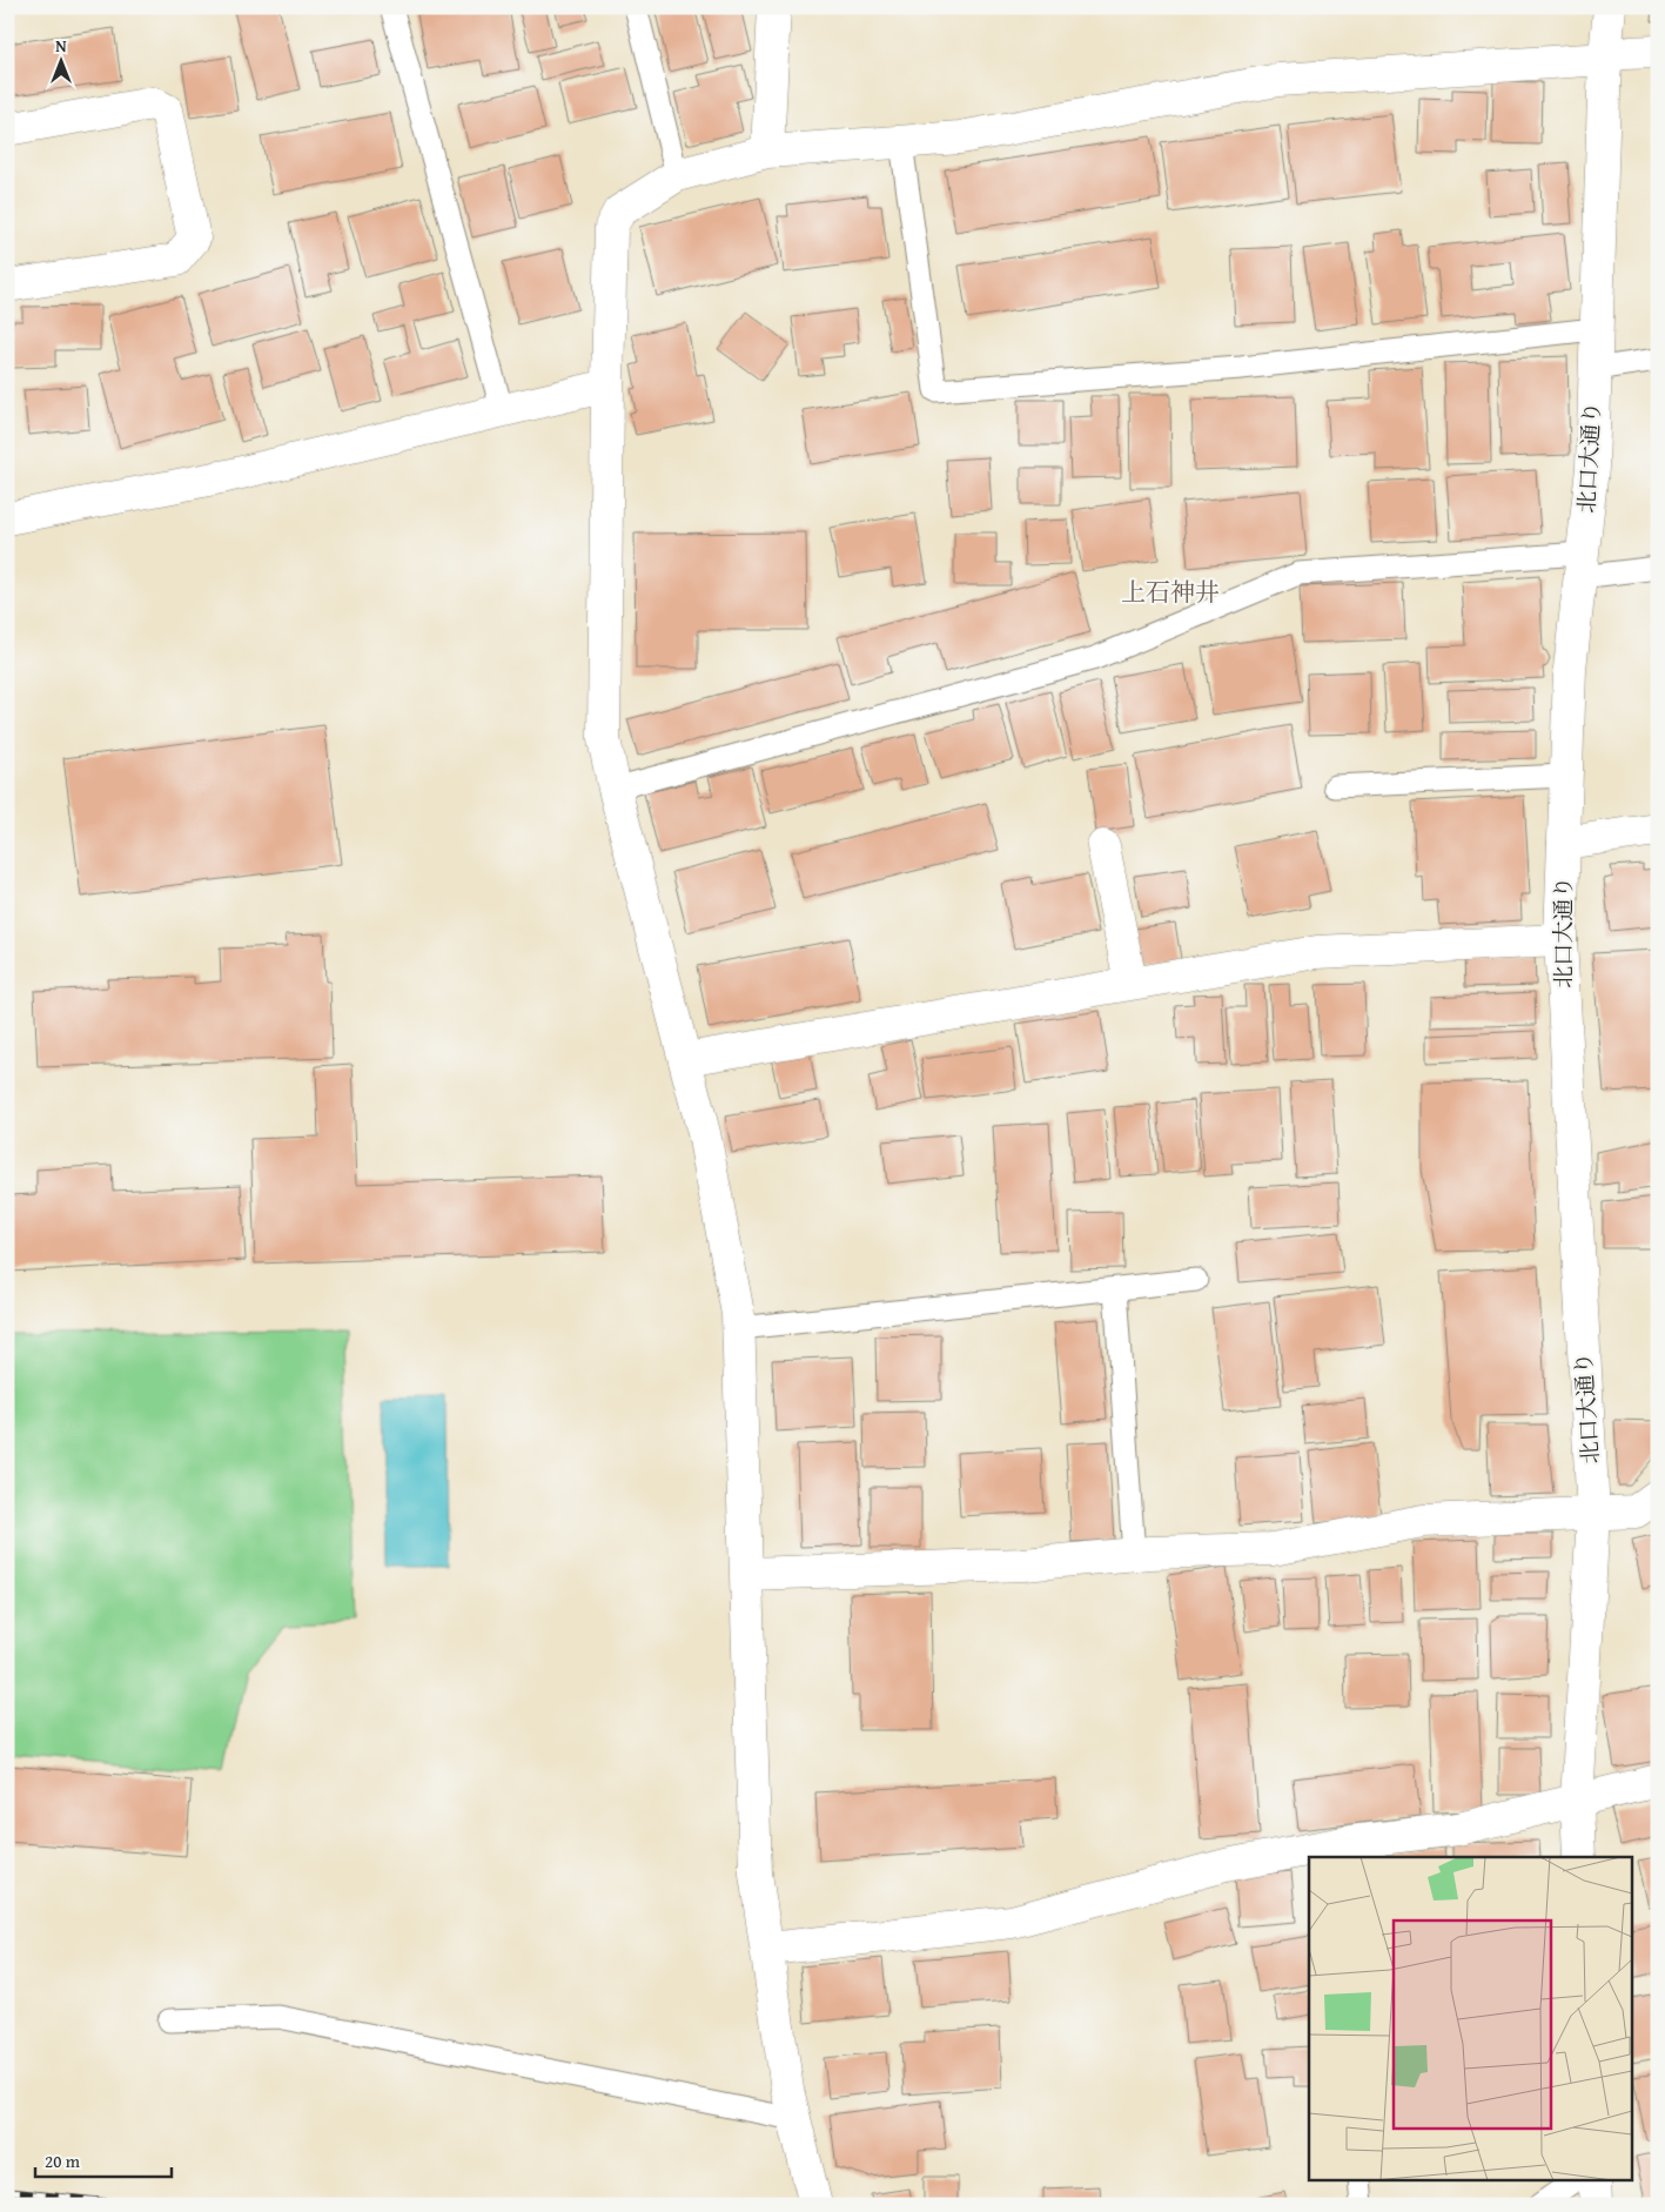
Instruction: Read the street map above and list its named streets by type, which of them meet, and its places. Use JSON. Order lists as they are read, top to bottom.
{
  "streets": {
    "street": ["北口大通り"]
  },
  "districts": ["上石神井"],
  "scale_bar": "20 m",
  "north": "top"
}
